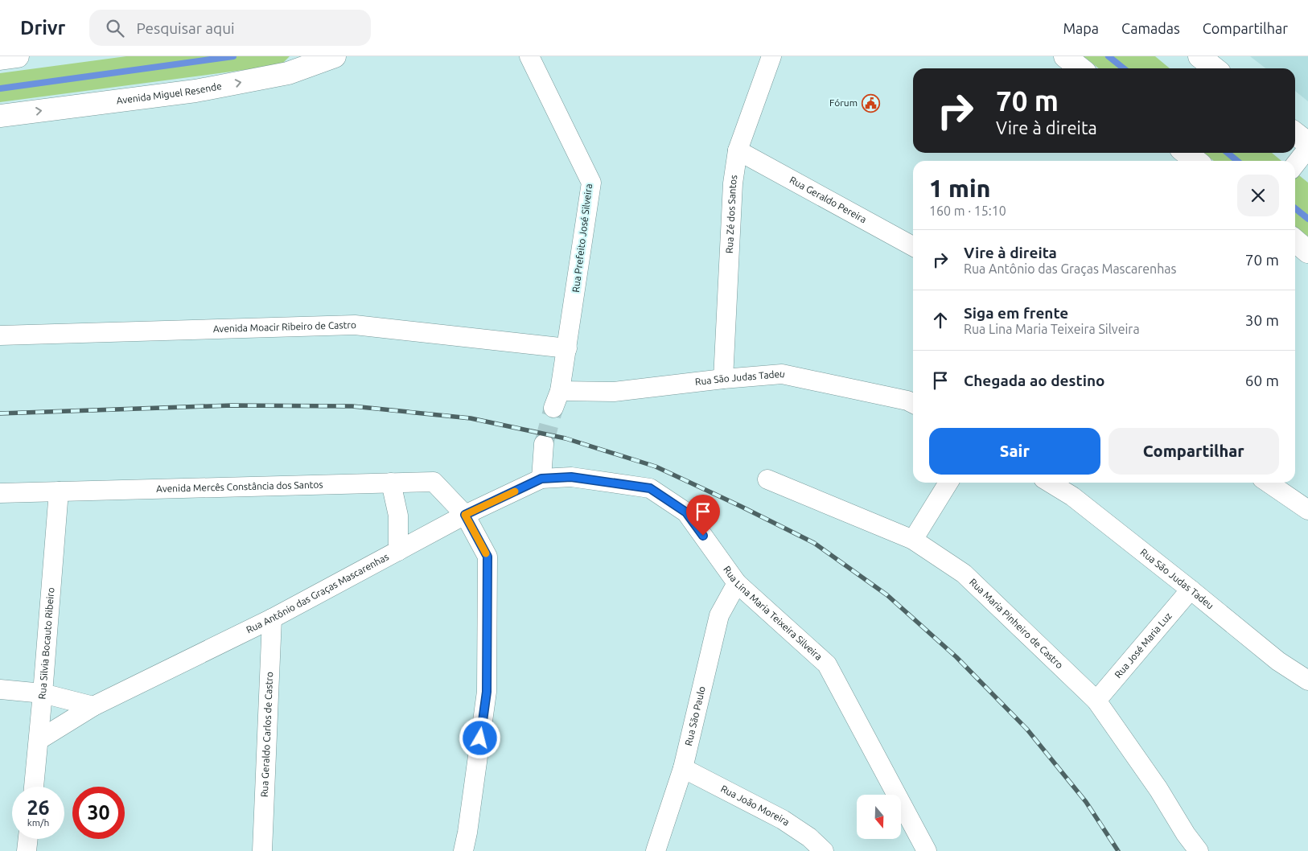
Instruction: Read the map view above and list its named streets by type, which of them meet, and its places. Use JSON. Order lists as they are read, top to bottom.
{
  "streets": {
    "main road": ["Avenida Miguel Resende"],
    "street": [
      "Rua Geraldo Pereira",
      "Rua Zé dos Santos",
      "Rua Prefeito José Silveira",
      "Avenida Moacir Ribeiro de Castro",
      "Rua São Judas Tadeu",
      "Avenida Mercês Constância dos Santos",
      "Rua Antônio das Graças Mascarenhas",
      "Rua Lina Maria Teixeira Silveira",
      "Rua Maria Pinheiro de Castro",
      "Rua Silvia Bocauto Ribeiro",
      "Rua José Maria Luz",
      "Rua São Paulo",
      "Rua Geraldo Carlos de Castro",
      "Rua João Moreira"
    ]
  },
  "crossings": [
    ["Rua Geraldo Pereira", "Rua Zé dos Santos"],
    ["Rua Zé dos Santos", "Rua São Judas Tadeu"],
    ["Rua Prefeito José Silveira", "Avenida Moacir Ribeiro de Castro"],
    ["Rua Prefeito José Silveira", "Rua São Judas Tadeu"],
    ["Rua São Judas Tadeu", "Rua José Maria Luz"],
    ["Avenida Mercês Constância dos Santos", "Rua Antônio das Graças Mascarenhas"],
    ["Avenida Mercês Constância dos Santos", "Rua Silvia Bocauto Ribeiro"],
    ["Rua Antônio das Graças Mascarenhas", "Rua Lina Maria Teixeira Silveira"],
    ["Rua Antônio das Graças Mascarenhas", "Rua Silvia Bocauto Ribeiro"],
    ["Rua Antônio das Graças Mascarenhas", "Rua Geraldo Carlos de Castro"],
    ["Rua Lina Maria Teixeira Silveira", "Rua São Paulo"],
    ["Rua Maria Pinheiro de Castro", "Rua José Maria Luz"],
    ["Rua São Paulo", "Rua João Moreira"]
  ],
  "one_way": ["Avenida Miguel Resende"],
  "places": {
    "public building": ["Fórum"]
  },
  "north": "bottom",
  "page": {
    "header": "Drivr",
    "search": "Pesquisar aqui",
    "nav": ["Mapa", "Camadas", "Compartilhar"],
    "turn": ["70 m", "Vire à direita"],
    "heading": ["1 min", "160 m · 15:10"],
    "list": [
      {
        "name": "Vire à direita",
        "note": "Rua Antônio das Graças Mascarenhas",
        "value": "70 m"
      },
      {
        "name": "Siga em frente",
        "note": "Rua Lina Maria Teixeira Silveira",
        "value": "30 m"
      },
      {
        "name": "Chegada ao destino",
        "value": "60 m"
      }
    ],
    "buttons": ["Sair", "Compartilhar"],
    "speed": "26 km/h",
    "limit": "30"
  }
}
